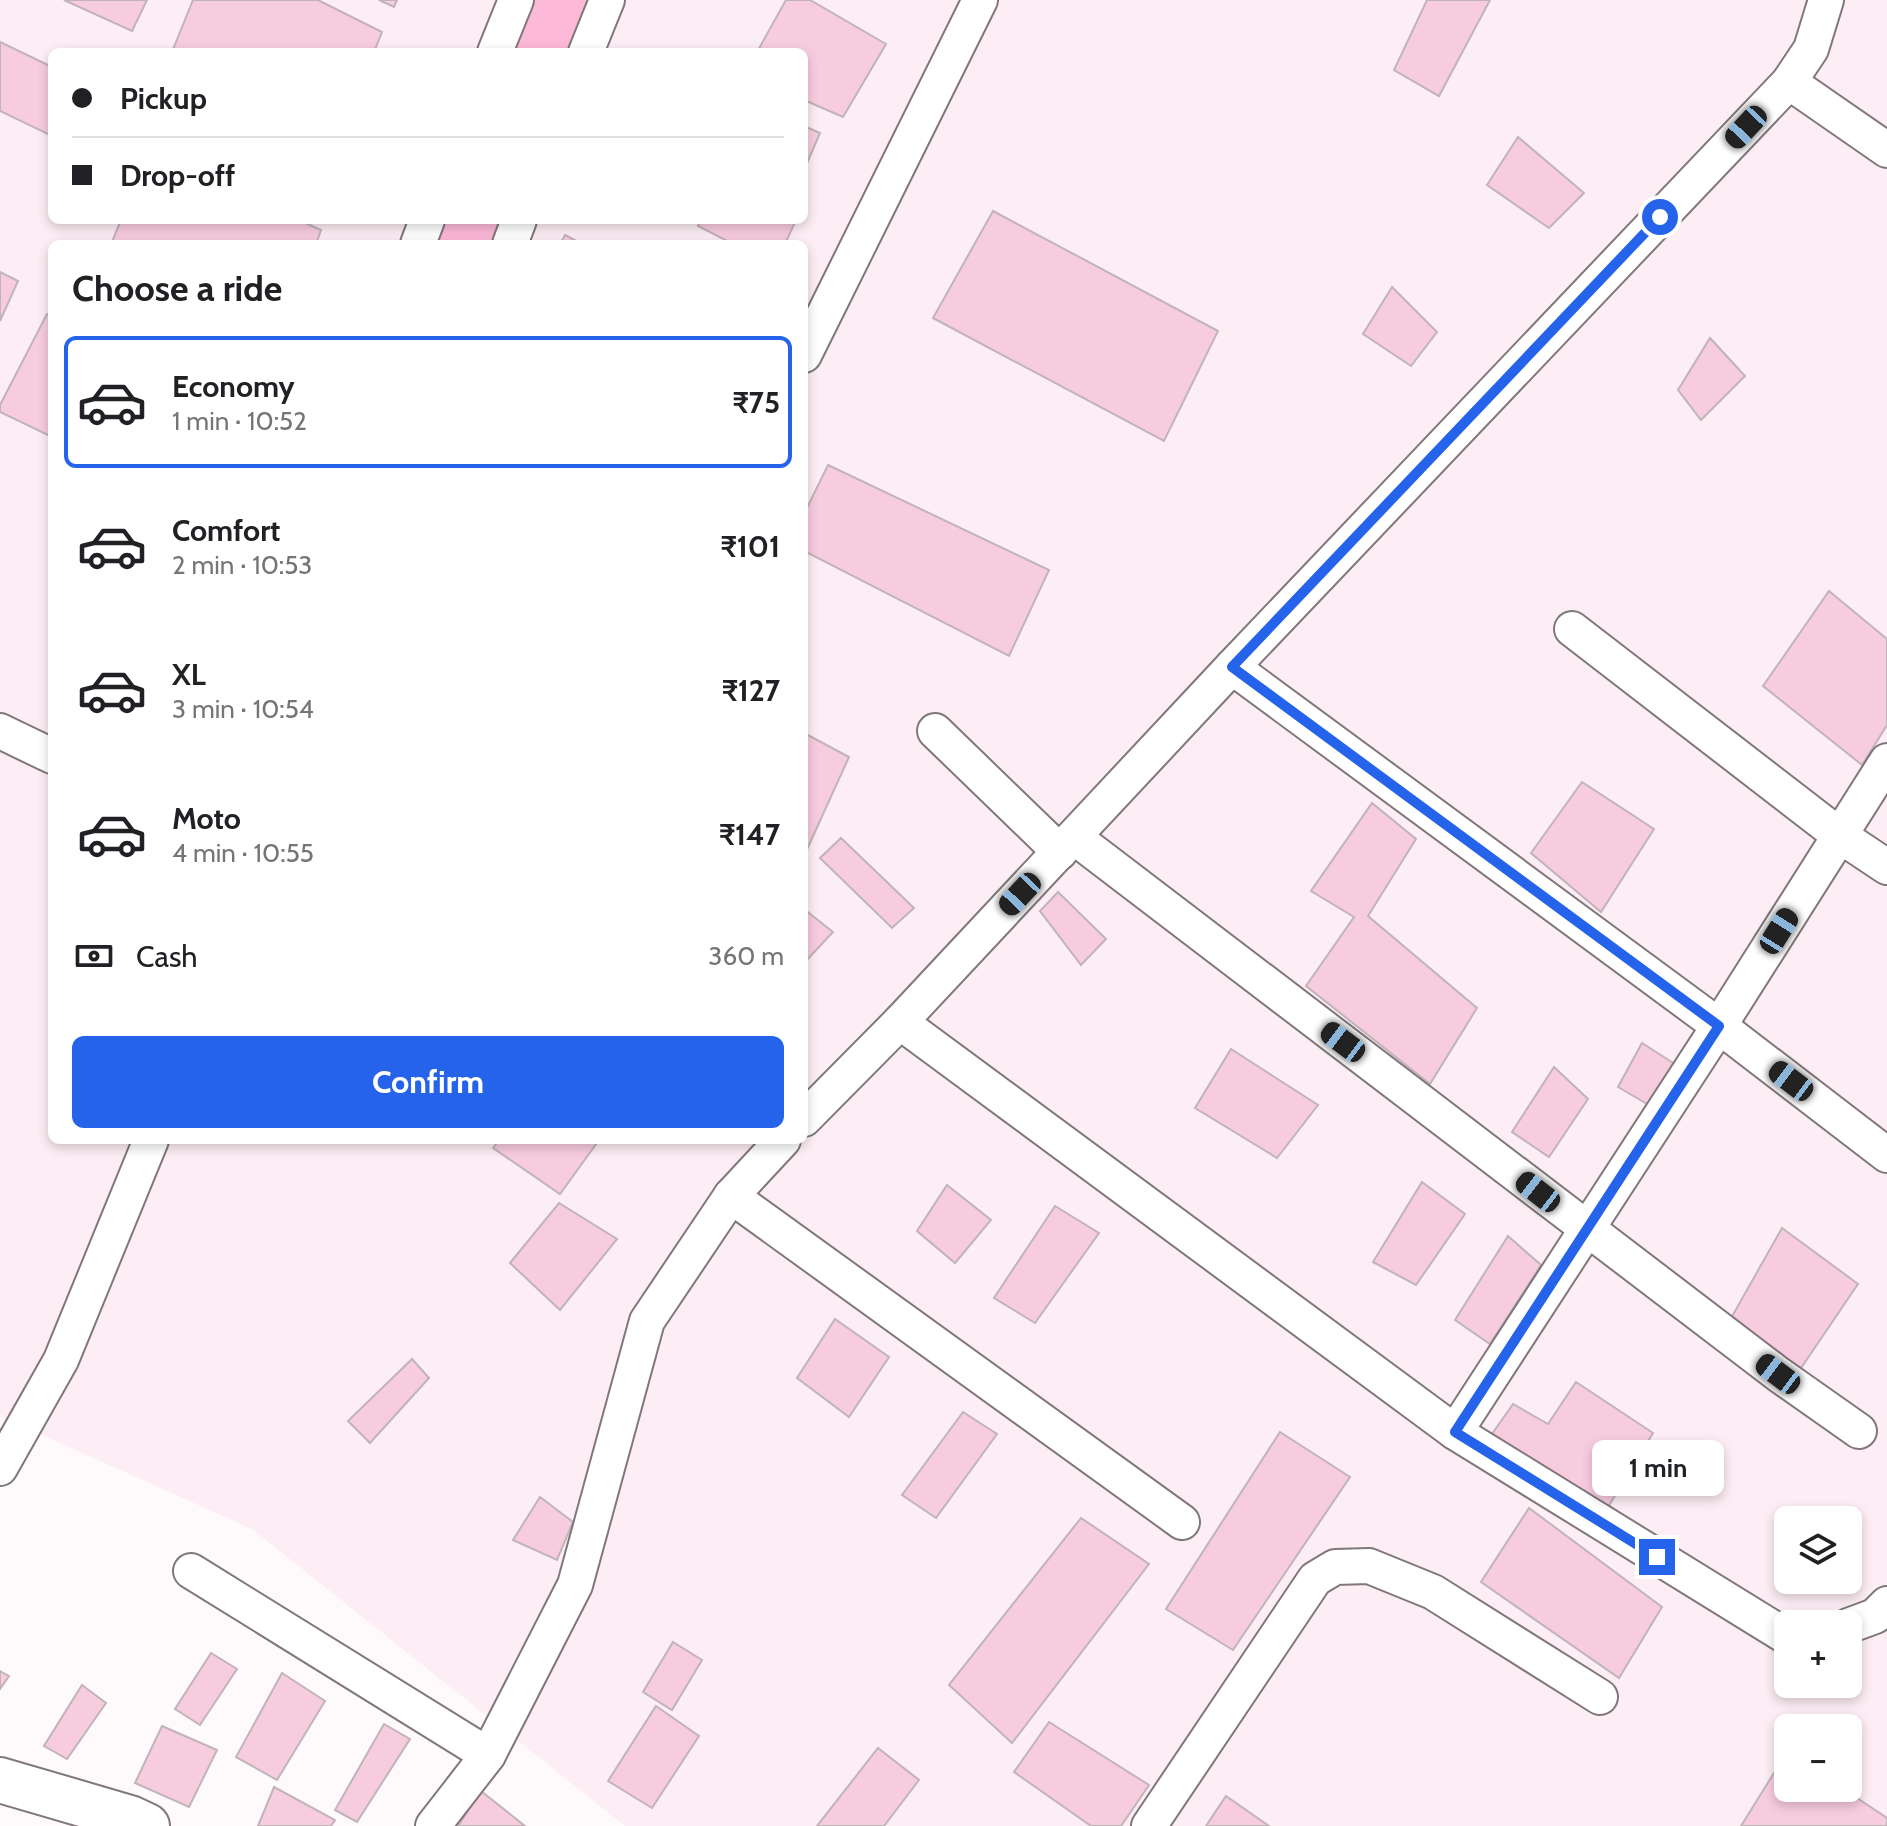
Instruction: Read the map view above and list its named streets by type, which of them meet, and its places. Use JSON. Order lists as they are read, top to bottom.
{
  "page": {
    "banner": ["Pickup", "Drop-off"],
    "heading": "Choose a ride",
    "list": [
      {
        "name": "Economy",
        "note": "1 min · 10:52",
        "value": "₹75"
      },
      {
        "name": "Comfort",
        "note": "2 min · 10:53",
        "value": "₹101"
      },
      {
        "name": "XL",
        "note": "3 min · 10:54",
        "value": "₹127"
      },
      {
        "name": "Moto",
        "note": "4 min · 10:55",
        "value": "₹147"
      }
    ],
    "pay": ["Cash", "360 m"],
    "buttons": "Confirm",
    "bubble": "1 min",
    "map_buttons": ["+", "−"]
  }
}
